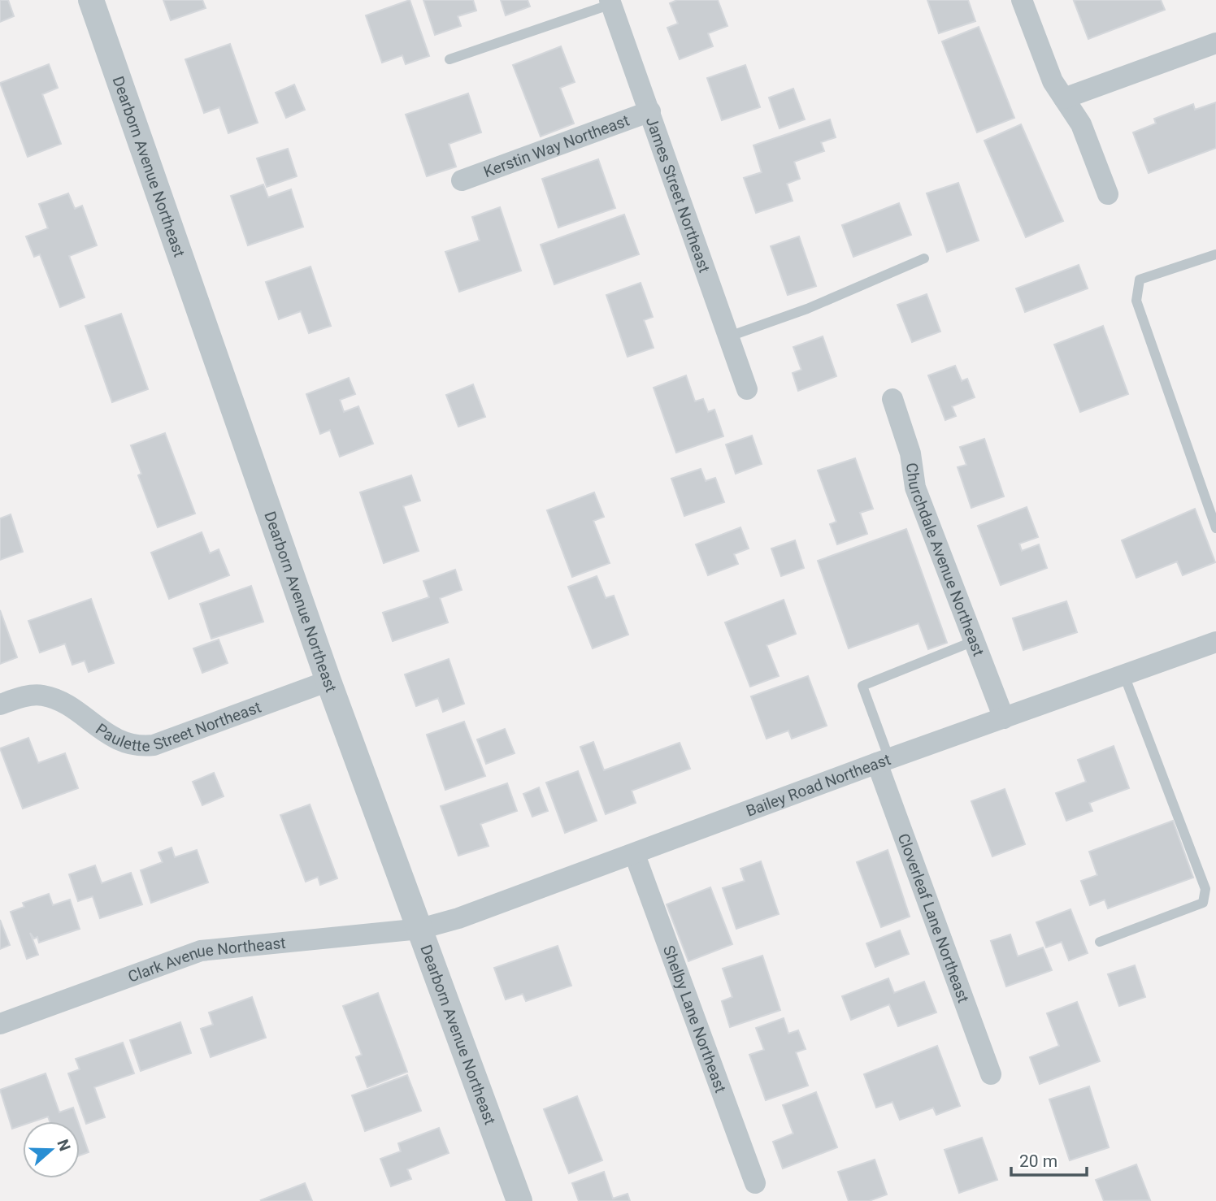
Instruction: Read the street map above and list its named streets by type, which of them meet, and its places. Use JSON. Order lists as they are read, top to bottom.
{
  "streets": {
    "street": [
      "Kerstin Way Northeast",
      "Dearborn Avenue Northeast",
      "James Street Northeast",
      "Churchdale Avenue Northeast",
      "Paulette Street Northeast",
      "Bailey Road Northeast",
      "Cloverleaf Lane Northeast",
      "Clark Avenue Northeast",
      "Shelby Lane Northeast"
    ]
  },
  "crossings": [
    ["Kerstin Way Northeast", "James Street Northeast"],
    ["Dearborn Avenue Northeast", "Paulette Street Northeast"],
    ["Dearborn Avenue Northeast", "Bailey Road Northeast"],
    ["Dearborn Avenue Northeast", "Clark Avenue Northeast"],
    ["Churchdale Avenue Northeast", "Bailey Road Northeast"],
    ["Bailey Road Northeast", "Cloverleaf Lane Northeast"],
    ["Bailey Road Northeast", "Clark Avenue Northeast"],
    ["Bailey Road Northeast", "Shelby Lane Northeast"]
  ],
  "scale_bar": "20 m",
  "north": "right"
}
